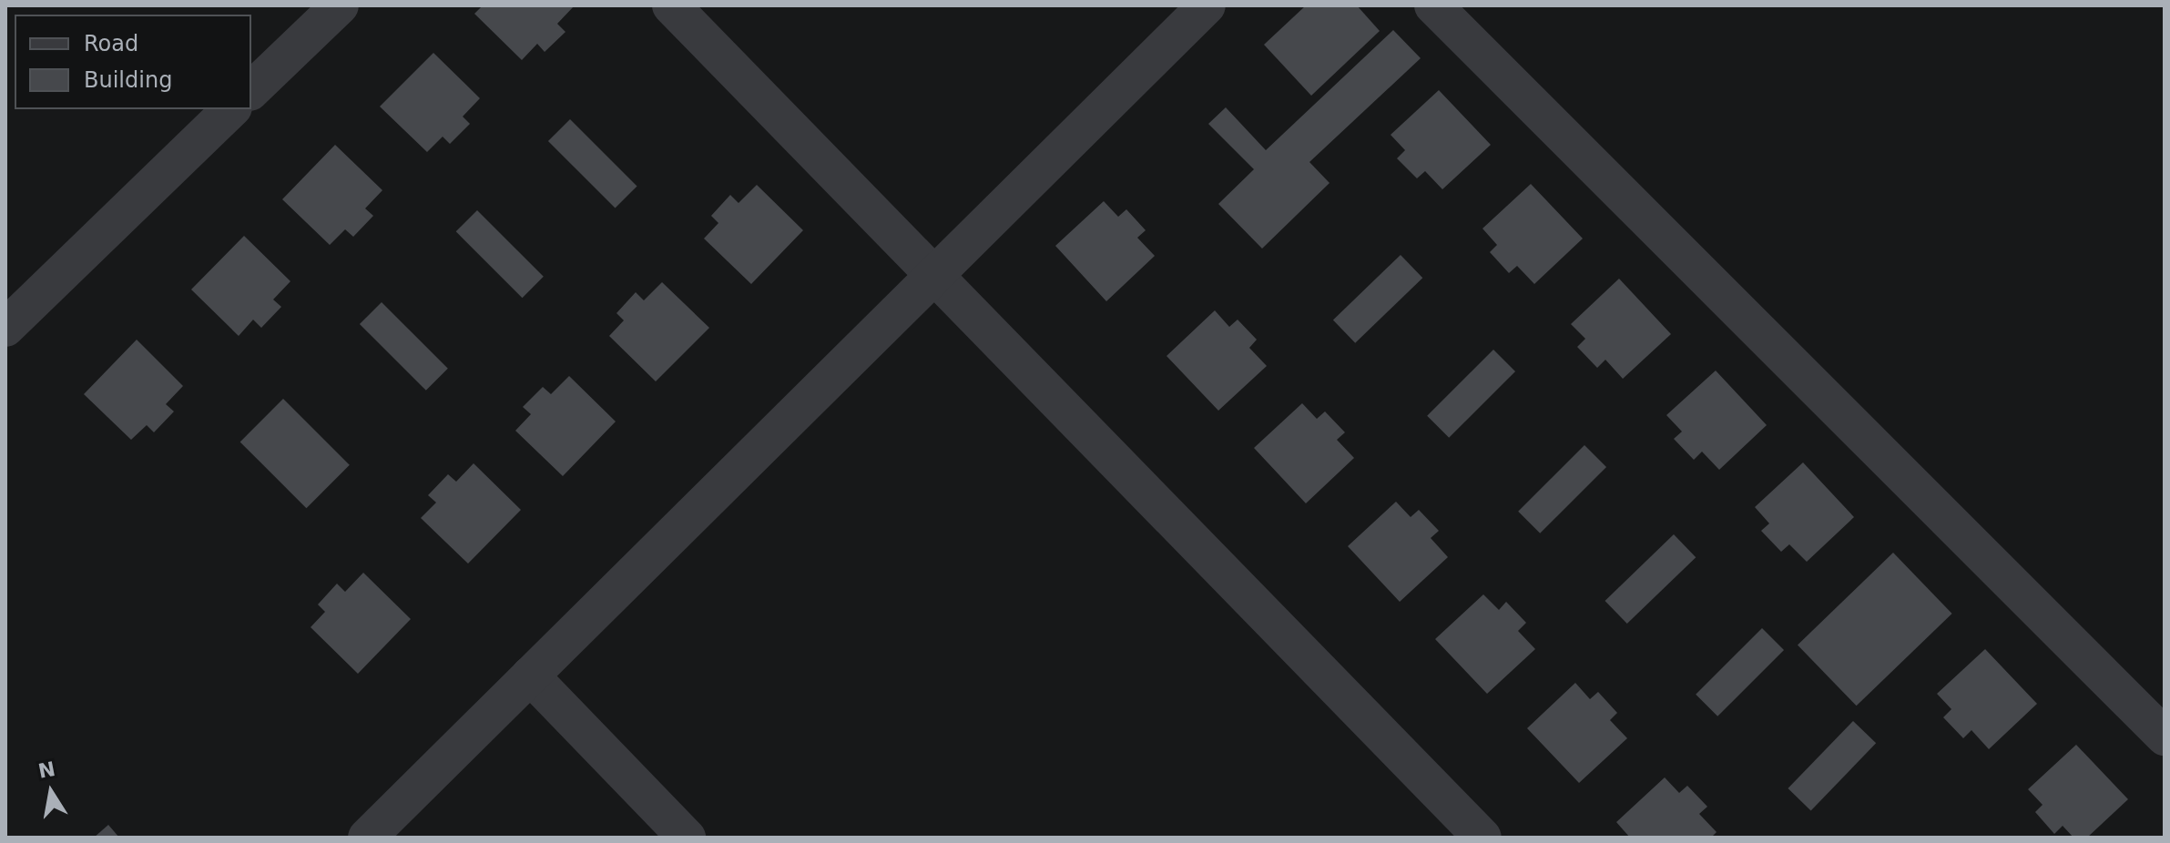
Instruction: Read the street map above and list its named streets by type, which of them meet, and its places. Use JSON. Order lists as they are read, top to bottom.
{
  "legend": ["Road", "Building"],
  "north": "top"
}
